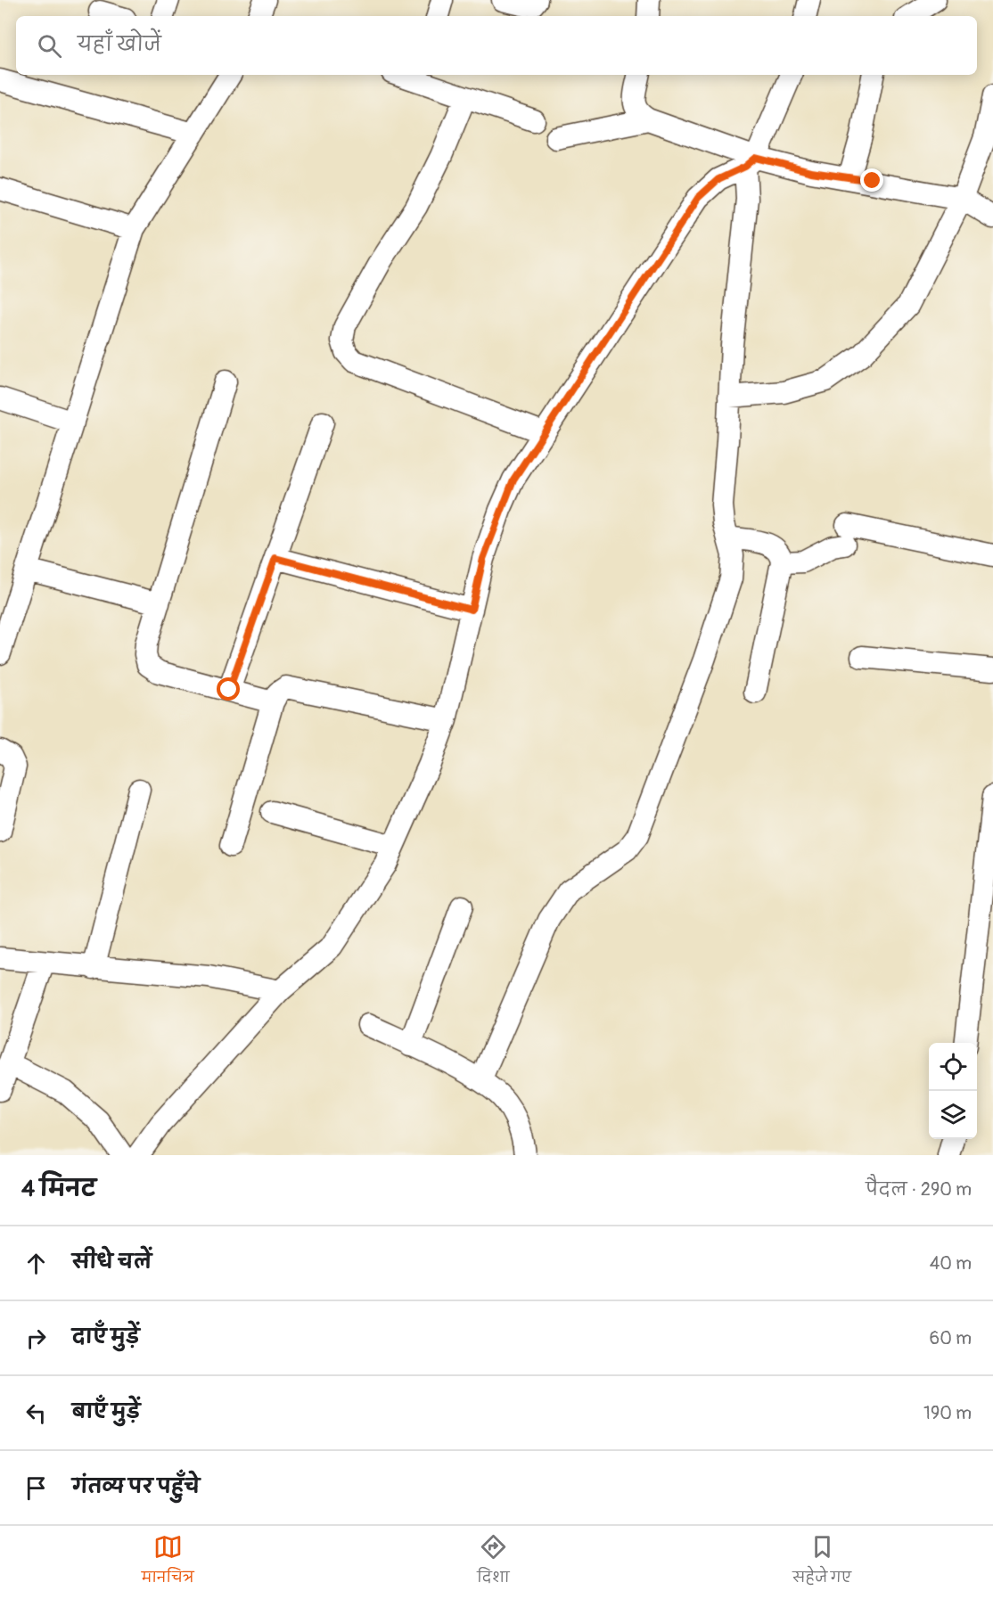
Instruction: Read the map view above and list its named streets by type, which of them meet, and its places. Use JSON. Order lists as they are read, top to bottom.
{
  "page": {
    "search": "यहाँ खोजें",
    "heading": ["4 मिनट", "पैदल · 290 m"],
    "list": [
      ["सीधे चलें", "40 m"],
      ["दाएँ मुड़ें", "60 m"],
      ["बाएँ मुड़ें", "190 m"],
      "गंतव्य पर पहुँचे"
    ],
    "nav": ["मानचित्र", "दिशा", "सहेजे गए"]
  }
}
